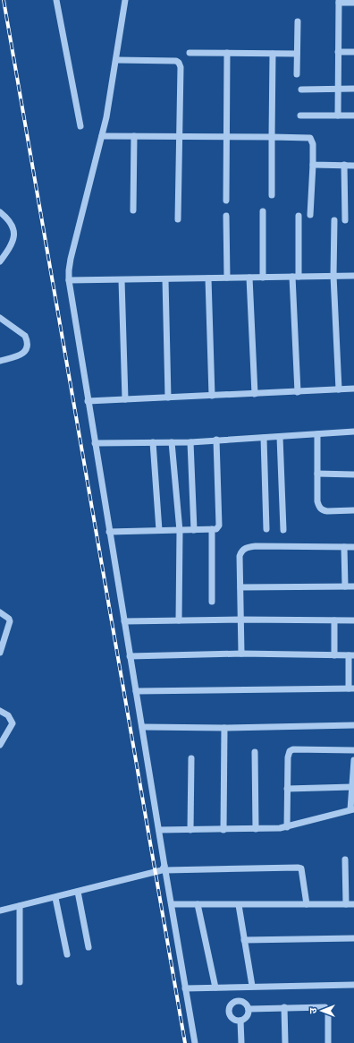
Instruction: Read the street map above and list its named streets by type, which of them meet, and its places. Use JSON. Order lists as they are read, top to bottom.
{
  "north": "left"
}
